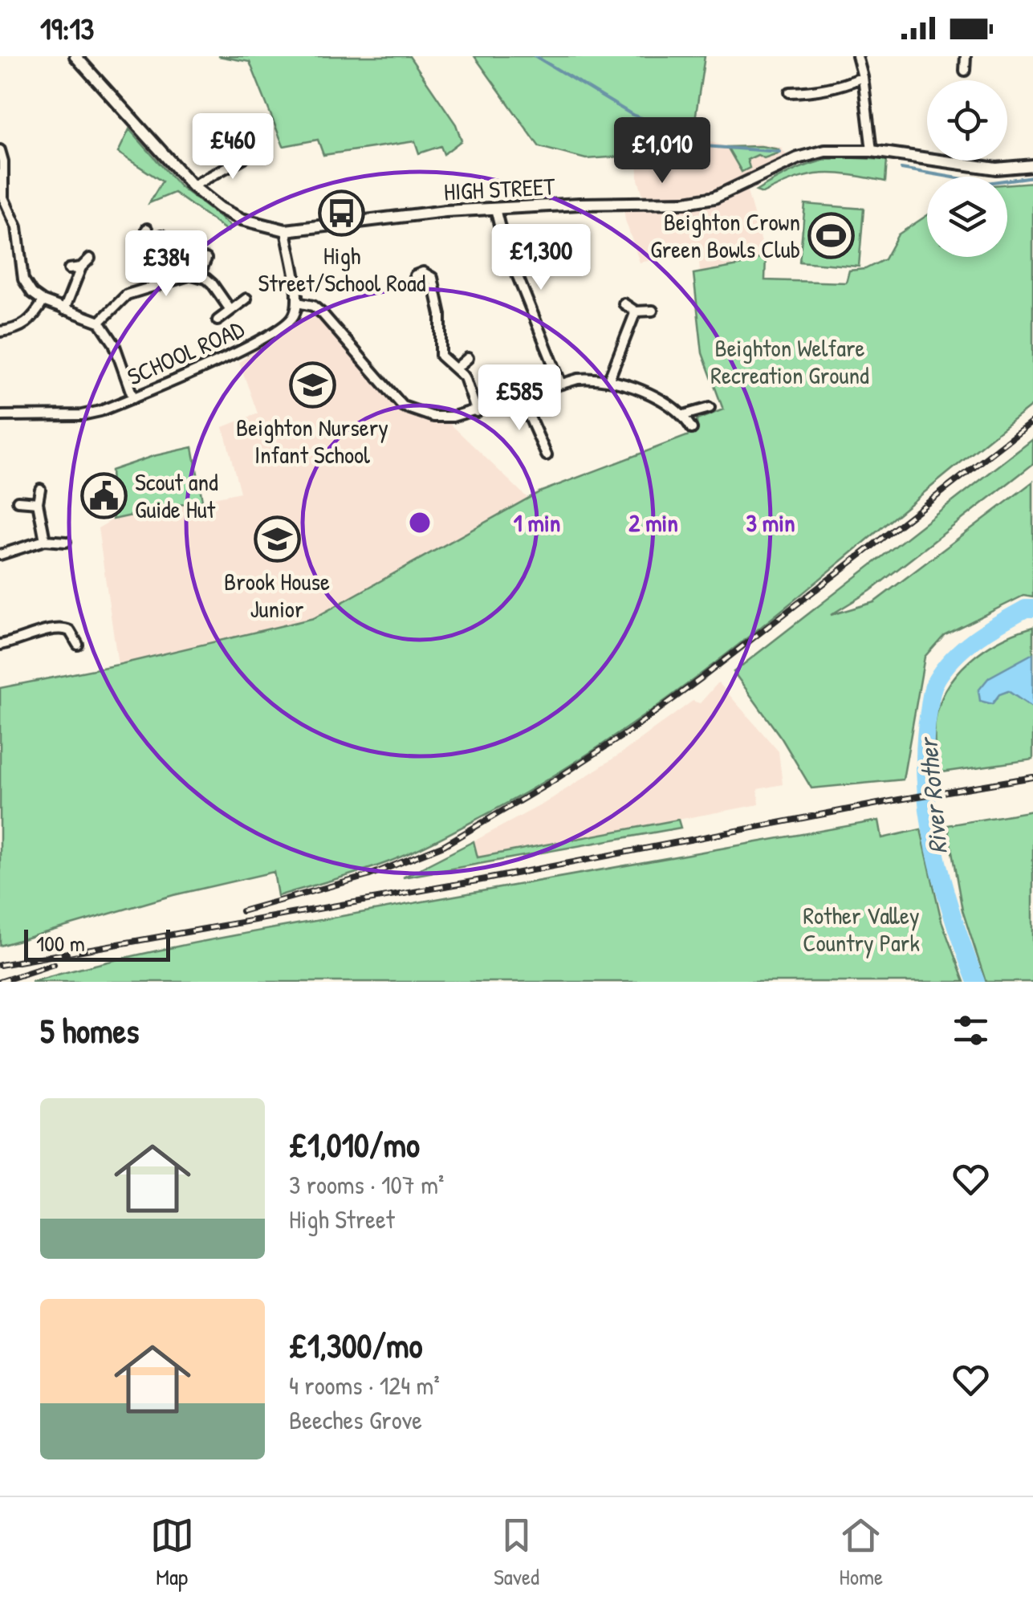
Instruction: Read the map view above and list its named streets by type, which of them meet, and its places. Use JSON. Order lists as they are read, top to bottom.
{
  "streets": {
    "street": ["HIGH STREET", "SCHOOL ROAD"]
  },
  "water": ["River Rother"],
  "parks": ["Beighton Welfare Recreation Ground", "Rother Valley Country Park"],
  "places": {
    "bus stop": ["High Street/School Road"],
    "sports": ["Beighton Crown Green Bowls Club"],
    "school or university": ["Beighton Nursery Infant School", "Brook House Junior"],
    "public building": ["Scout and Guide Hut"]
  },
  "scale_bar": "100 m",
  "page": {
    "status": "19:13",
    "price": [
      "£460",
      "£1,010",
      "£1,300",
      "£384",
      "£585"
    ],
    "scale": "100 m",
    "heading": "5 homes",
    "list": [
      {
        "name": "£1,010/mo",
        "note": "3 rooms · 107 m² · High Street"
      },
      {
        "name": "£1,300/mo",
        "note": "4 rooms · 124 m² · Beeches Grove"
      }
    ],
    "tabs": ["Map", "Saved", "Home"]
  },
  "rings": ["1 min", "2 min", "3 min"]
}
